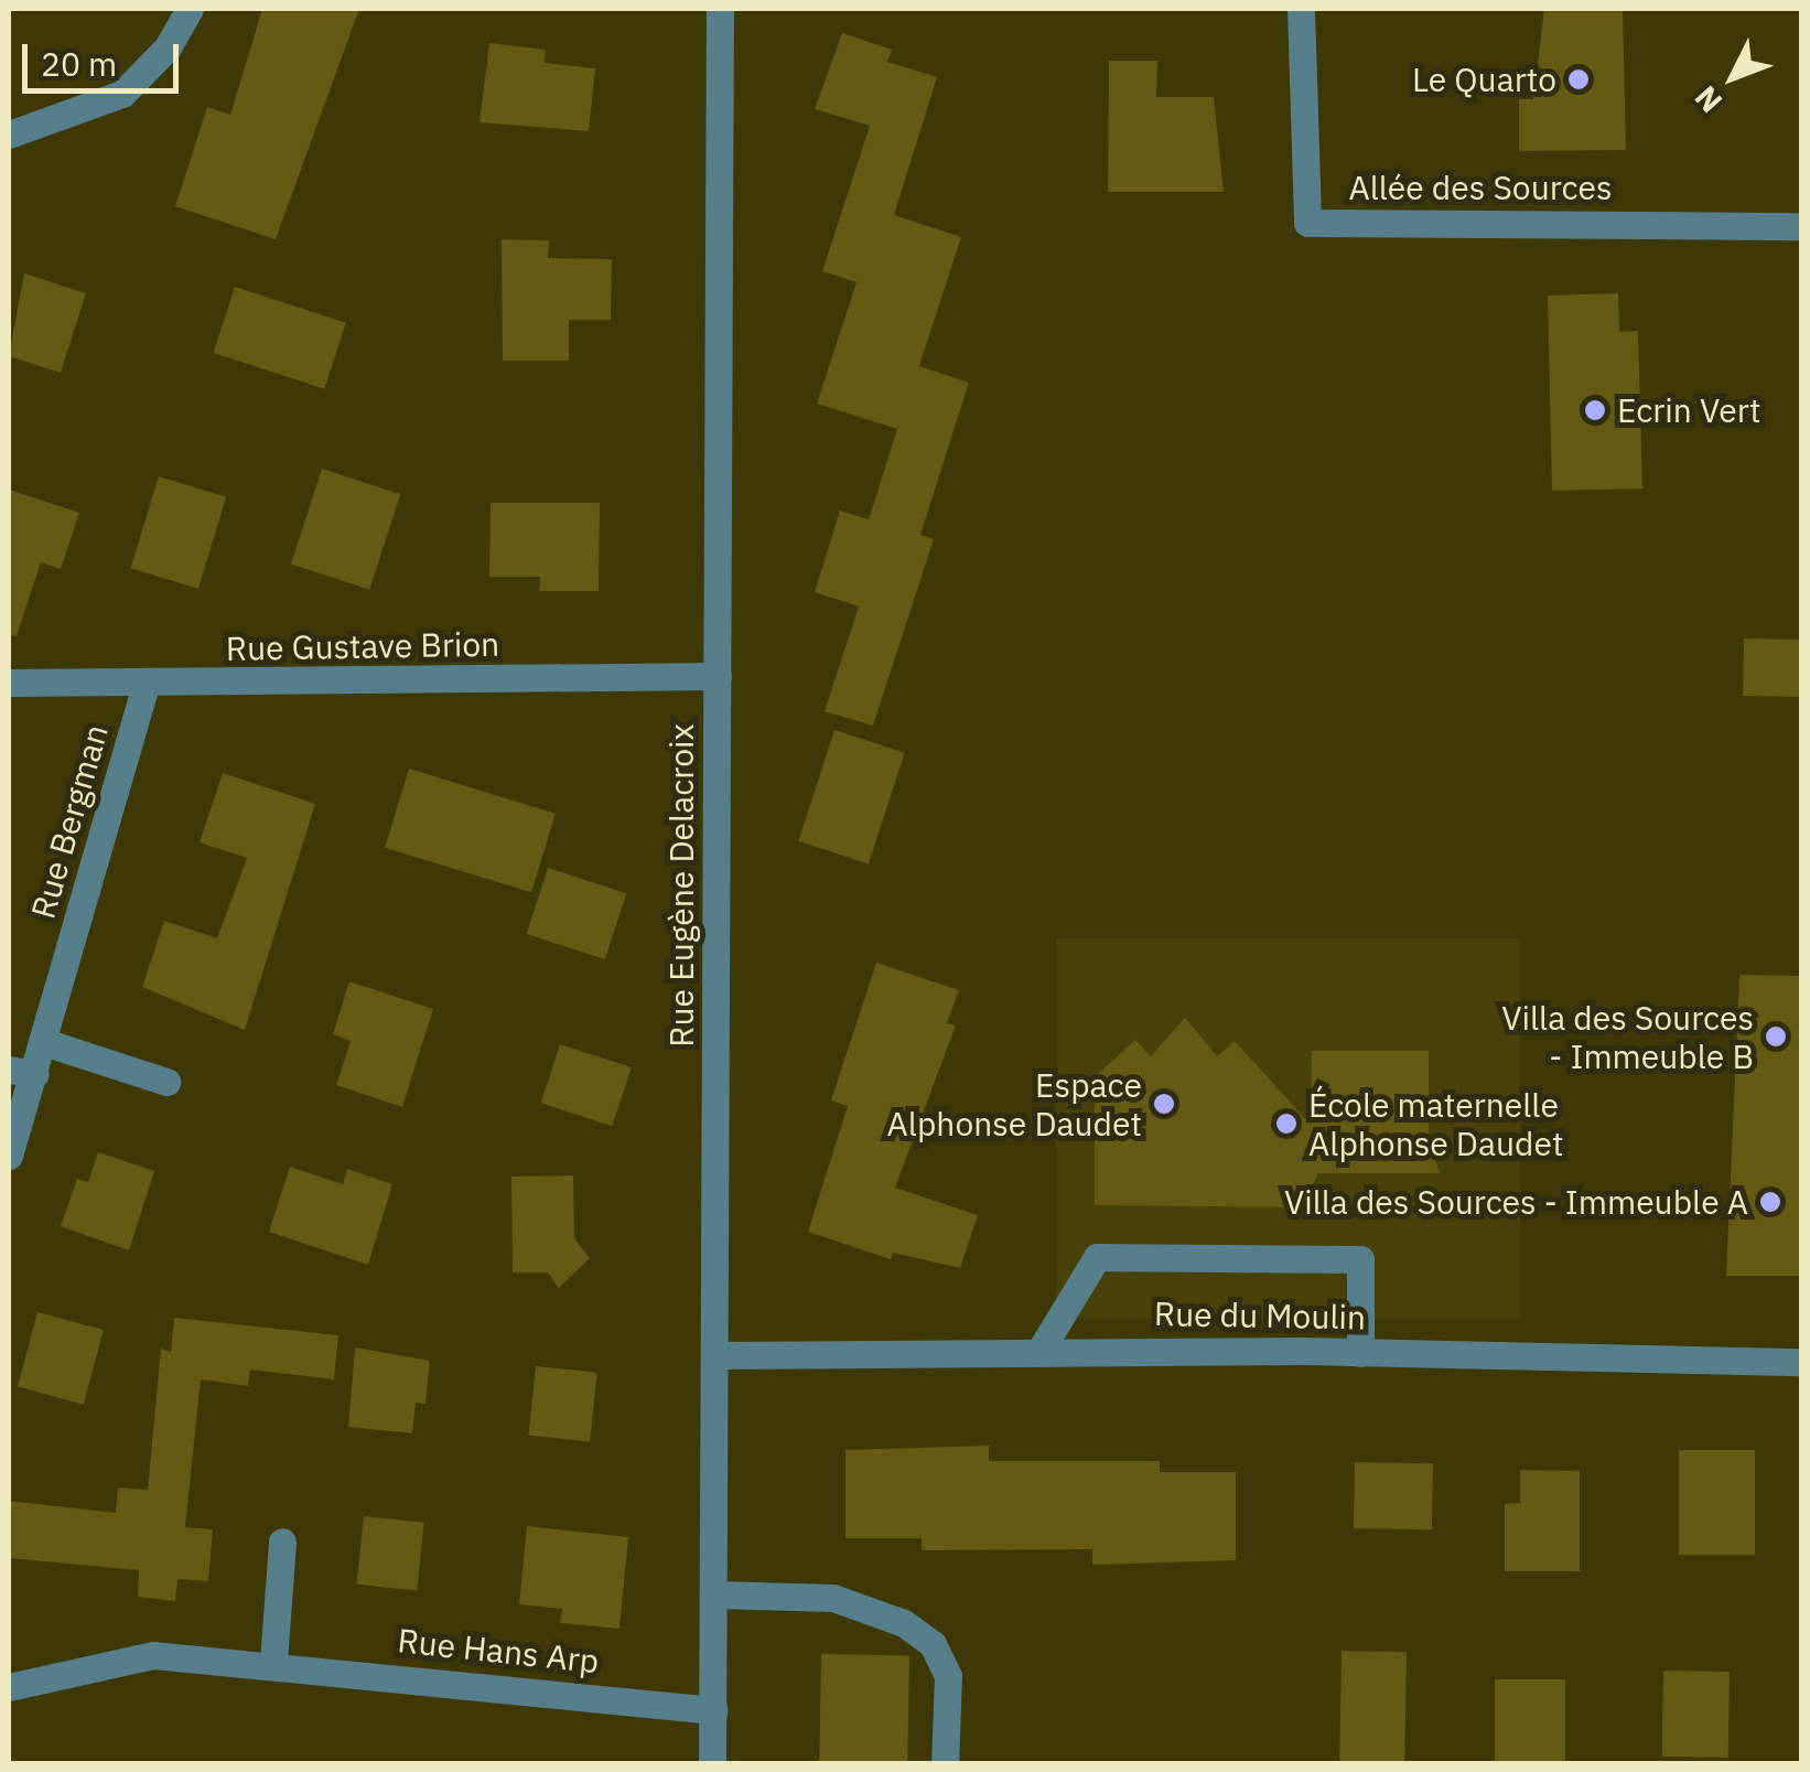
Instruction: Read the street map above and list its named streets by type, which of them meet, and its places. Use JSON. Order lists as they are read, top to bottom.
{
  "streets": {
    "street": [
      "Allée des Sources",
      "Rue Gustave Brion",
      "Rue Bergman",
      "Rue Eugène Delacroix",
      "Rue du Moulin",
      "Rue Hans Arp"
    ]
  },
  "crossings": [
    ["Rue Gustave Brion", "Rue Bergman"],
    ["Rue Gustave Brion", "Rue Eugène Delacroix"],
    ["Rue Eugène Delacroix", "Rue du Moulin"],
    ["Rue Eugène Delacroix", "Rue Hans Arp"]
  ],
  "places": [
    "Le Quarto",
    "Ecrin Vert",
    "Villa des Sources - Immeuble B",
    "Espace Alphonse Daudet",
    "École maternelle Alphonse Daudet",
    "Villa des Sources - Immeuble A"
  ],
  "scale_bar": "20 m",
  "north": "bottom left"
}
